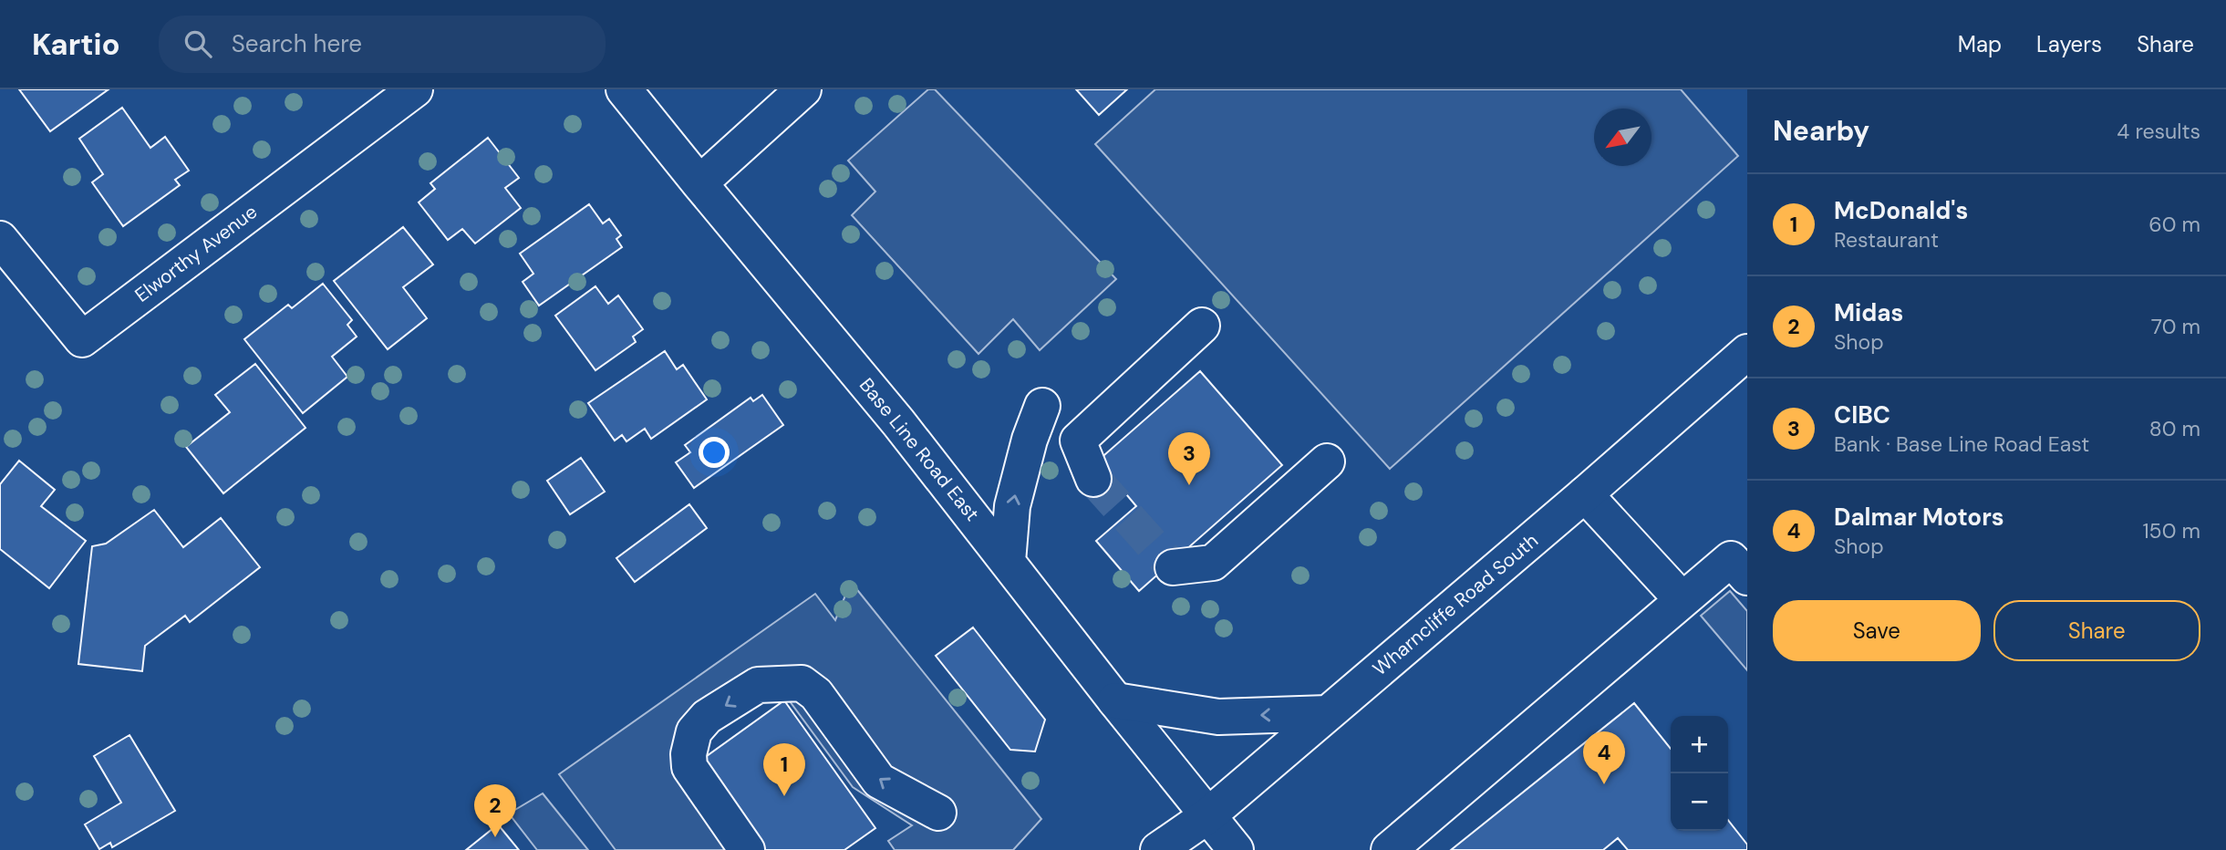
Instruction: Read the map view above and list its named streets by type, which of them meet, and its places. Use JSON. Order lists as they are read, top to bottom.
{
  "streets": {
    "street": ["Elworthy Avenue", "Base Line Road East", "Wharncliffe Road South"]
  },
  "crossings": [
    ["Base Line Road East", "Wharncliffe Road South"]
  ],
  "north": "bottom left",
  "page": {
    "header": "Kartio",
    "search": "Search here",
    "nav": ["Map", "Layers", "Share"],
    "heading": ["Nearby", "4 results"],
    "list": [
      {
        "mark": "1",
        "name": "McDonald's",
        "note": "Restaurant",
        "value": "60 m"
      },
      {
        "mark": "2",
        "name": "Midas",
        "note": "Shop",
        "value": "70 m"
      },
      {
        "mark": "3",
        "name": "CIBC",
        "note": "Bank · Base Line Road East",
        "value": "80 m"
      },
      {
        "mark": "4",
        "name": "Dalmar Motors",
        "note": "Shop",
        "value": "150 m"
      }
    ],
    "pins": [
      "3",
      "4",
      "1",
      "2"
    ],
    "buttons": ["Save", "Share"],
    "map_buttons": ["+", "−"]
  }
}
